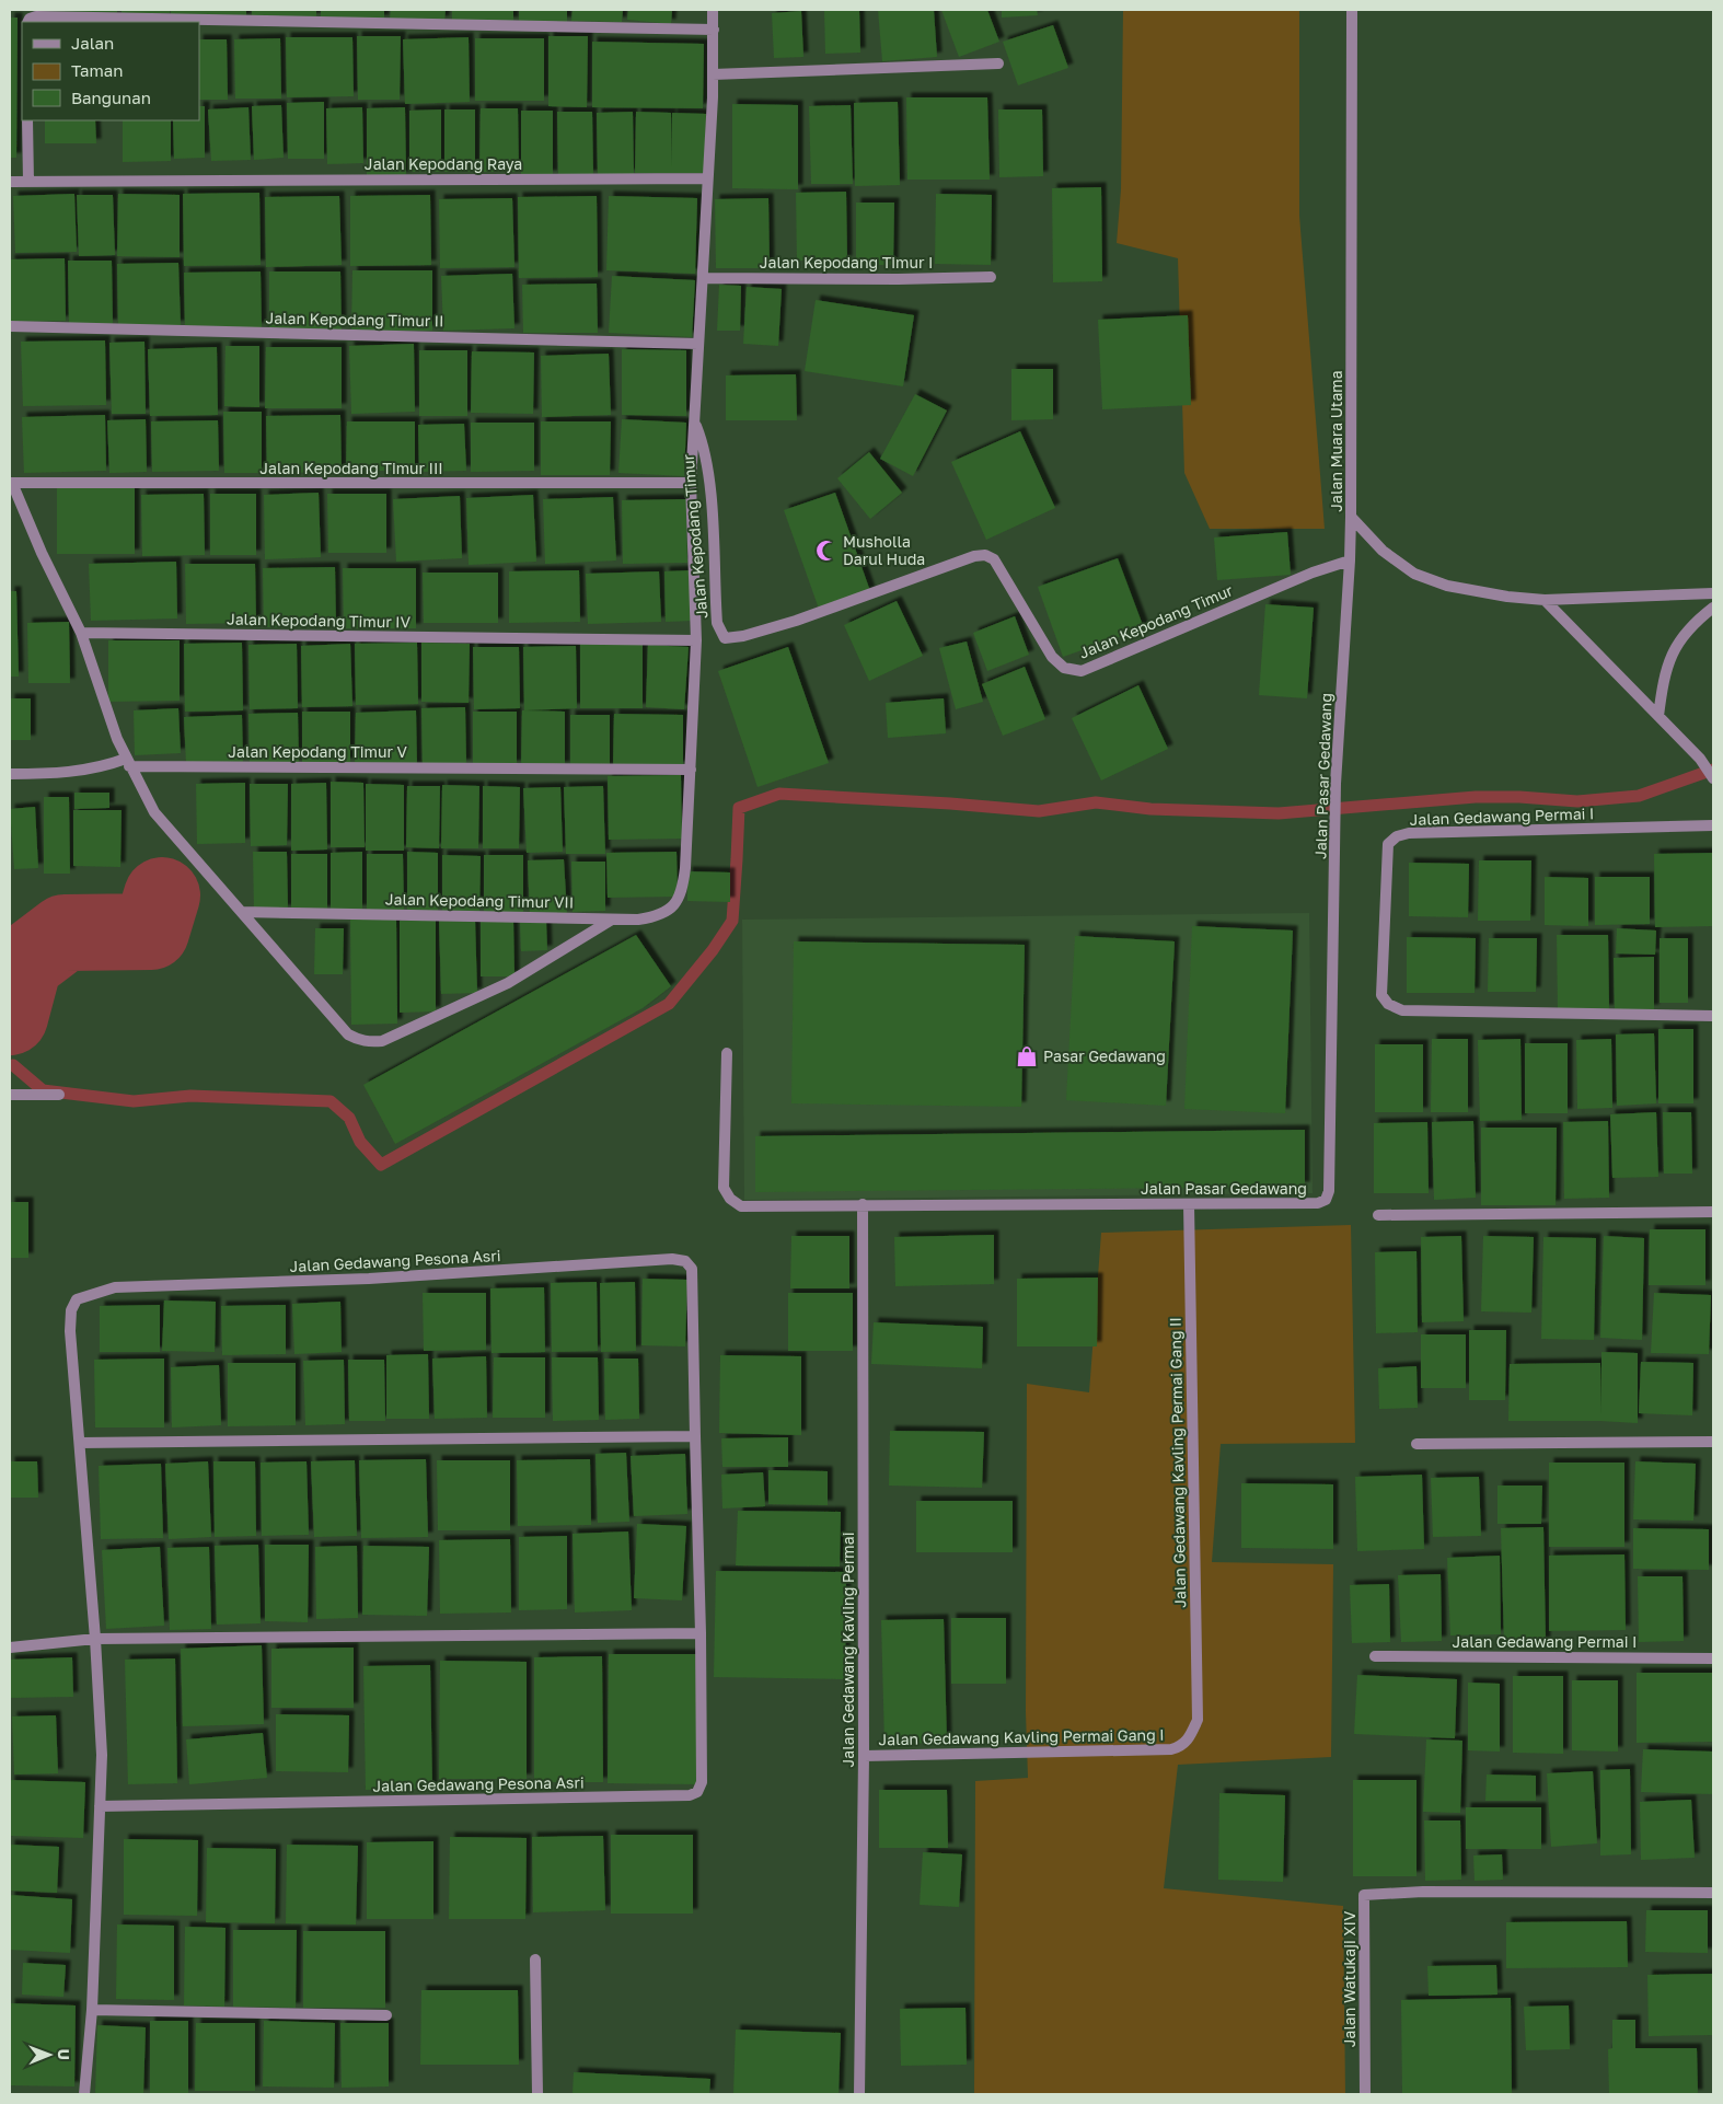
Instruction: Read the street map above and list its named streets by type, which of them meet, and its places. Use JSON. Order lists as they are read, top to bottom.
{
  "streets": {
    "street": [
      "Jalan Kepodang Raya",
      "Jalan Kepodang Timur I",
      "Jalan Kepodang Timur II",
      "Jalan Muara Utama",
      "Jalan Kepodang Timur III",
      "Jalan Kepodang Timur",
      "Jalan Kepodang Timur IV",
      "Jalan Kepodang Timur V",
      "Jalan Pasar Gedawang",
      "Jalan Gedawang Permai I",
      "Jalan Kepodang Timur VII",
      "Jalan Gedawang Pesona Asri",
      "Jalan Gedawang Kavling Permai Gang II",
      "Jalan Gedawang Kavling Permai",
      "Jalan Gedawang Kavling Permai Gang I",
      "Jalan Watukaji XIV"
    ]
  },
  "crossings": [
    ["Jalan Kepodang Raya", "Jalan Kepodang Timur"],
    ["Jalan Kepodang Timur I", "Jalan Kepodang Timur"],
    ["Jalan Kepodang Timur II", "Jalan Kepodang Timur"],
    ["Jalan Kepodang Timur III", "Jalan Kepodang Timur"],
    ["Jalan Kepodang Timur III", "Jalan Kepodang Timur IV"],
    ["Jalan Kepodang Timur", "Jalan Kepodang Timur IV"],
    ["Jalan Kepodang Timur", "Jalan Kepodang Timur V"],
    ["Jalan Kepodang Timur", "Jalan Pasar Gedawang"],
    ["Jalan Kepodang Timur", "Jalan Kepodang Timur VII"],
    ["Jalan Pasar Gedawang", "Jalan Gedawang Kavling Permai Gang II"],
    ["Jalan Pasar Gedawang", "Jalan Gedawang Kavling Permai"],
    ["Jalan Gedawang Kavling Permai Gang II", "Jalan Gedawang Kavling Permai Gang I"],
    ["Jalan Gedawang Kavling Permai", "Jalan Gedawang Kavling Permai Gang I"]
  ],
  "places": {
    "mosque": ["Musholla Darul Huda"],
    "shop": ["Pasar Gedawang"]
  },
  "legend": ["Jalan", "Taman", "Bangunan"],
  "north": "right"
}
